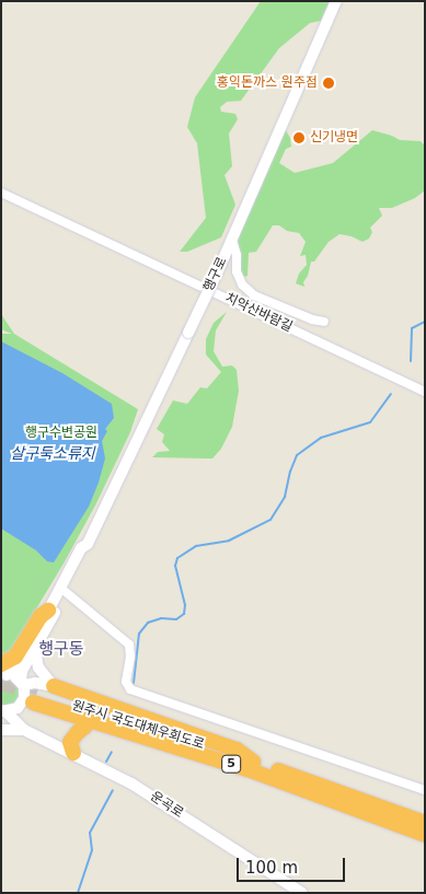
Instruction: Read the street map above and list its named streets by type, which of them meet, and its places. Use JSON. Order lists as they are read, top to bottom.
{
  "streets": {
    "highway": ["5"],
    "street": ["행구로", "치악산바람길", "운곡로"]
  },
  "crossings": [
    ["행구로", "5"]
  ],
  "districts": ["행구동"],
  "water": ["살구둑소류지"],
  "parks": ["행구수변공원"],
  "places": ["홍익돈까스 원주점", "신기냉면"],
  "scale_bar": "100 m"
}
